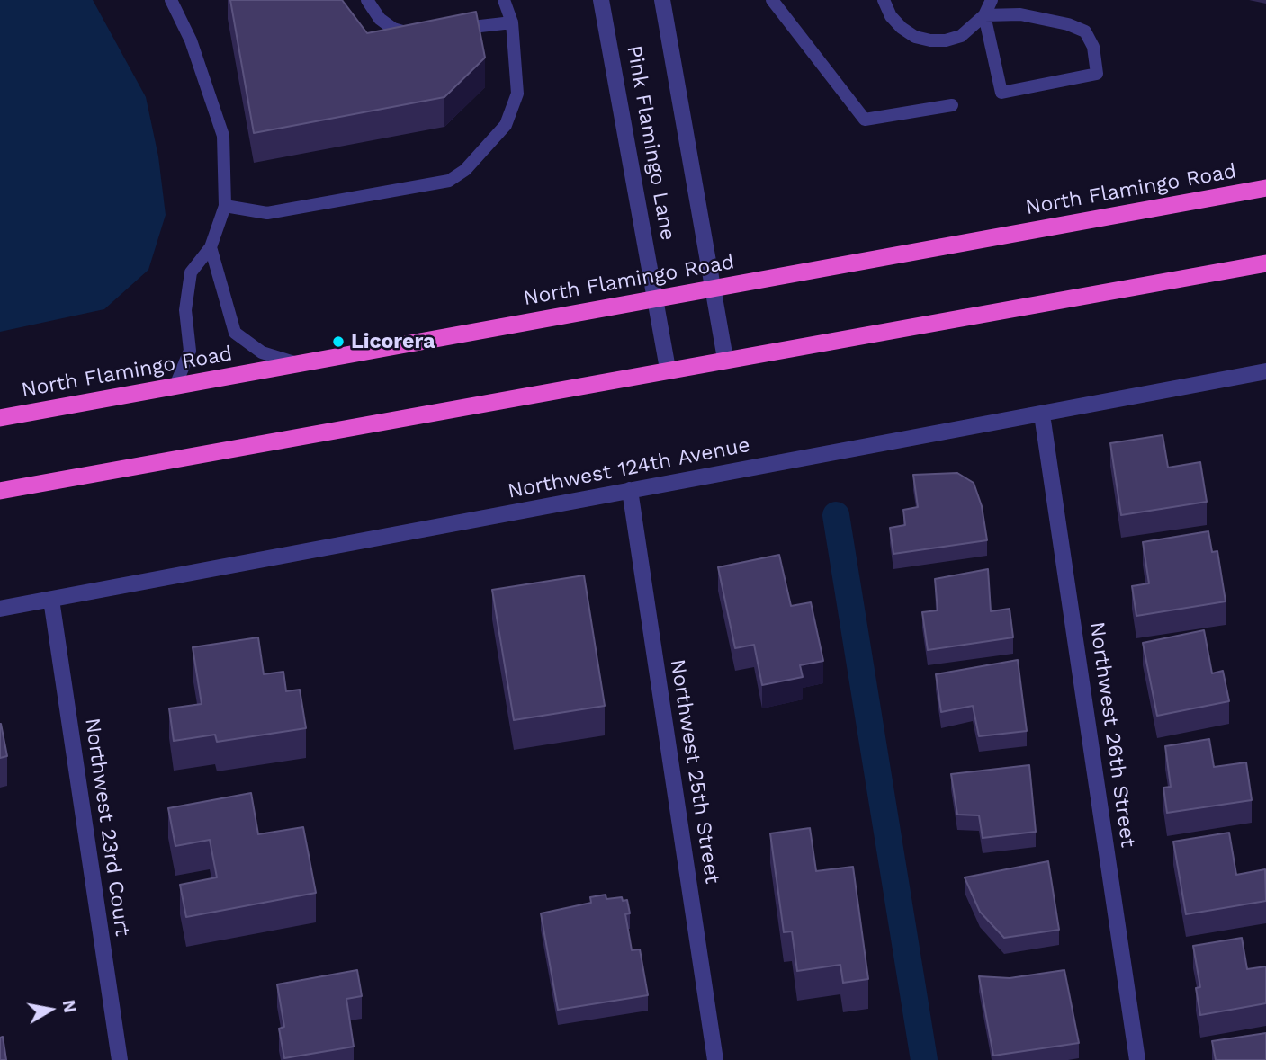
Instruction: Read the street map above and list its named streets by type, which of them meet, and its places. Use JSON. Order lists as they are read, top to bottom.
{
  "streets": {
    "highway": ["North Flamingo Road"],
    "street": [
      "Pink Flamingo Lane",
      "Northwest 124th Avenue",
      "Northwest 26th Street",
      "Northwest 25th Street",
      "Northwest 23rd Court"
    ]
  },
  "crossings": [
    ["Pink Flamingo Lane", "North Flamingo Road"],
    ["Northwest 124th Avenue", "Northwest 26th Street"],
    ["Northwest 124th Avenue", "Northwest 25th Street"],
    ["Northwest 124th Avenue", "Northwest 23rd Court"]
  ],
  "places": ["Licorera"],
  "north": "right"
}
